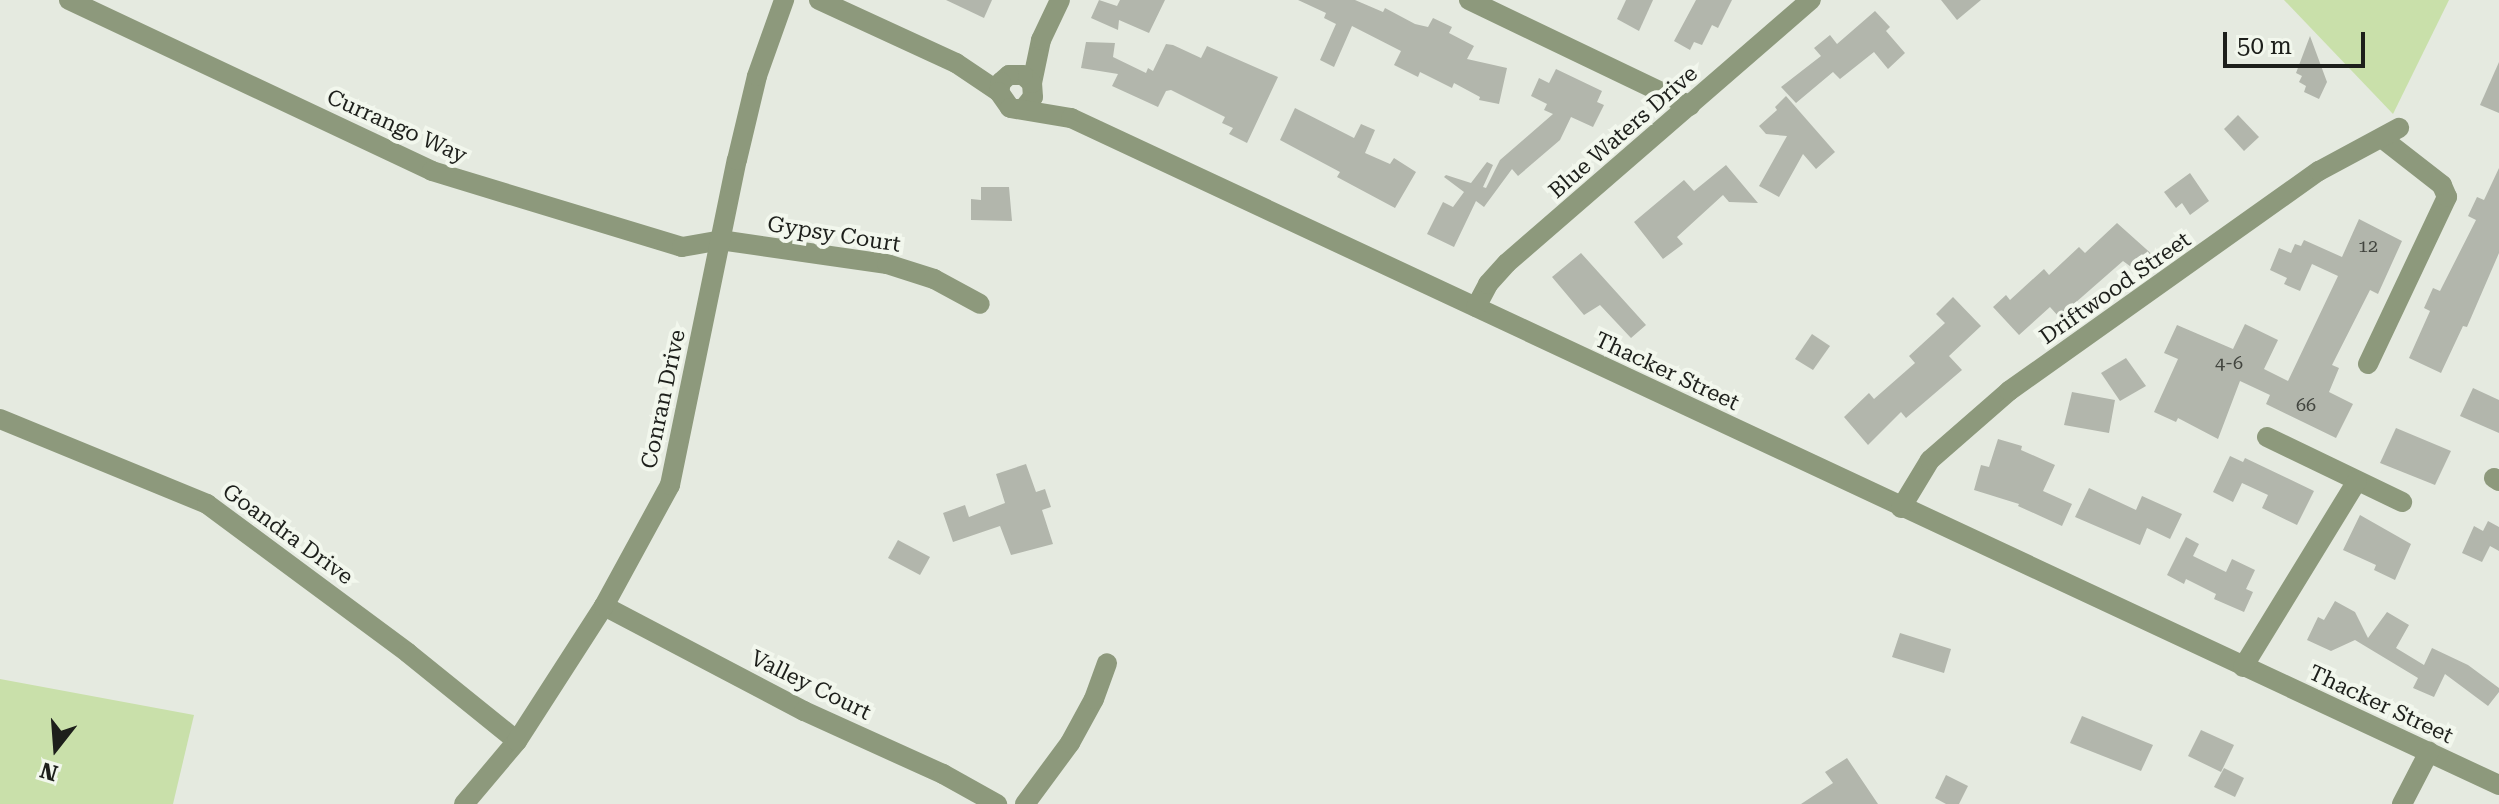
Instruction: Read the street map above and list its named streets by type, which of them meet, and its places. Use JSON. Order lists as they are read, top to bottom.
{
  "streets": {
    "street": [
      "Currango Way",
      "Blue Waters Drive",
      "Gypsy Court",
      "Driftwood Street",
      "Thacker Street",
      "Conran Drive",
      "Goandra Drive",
      "Valley Court"
    ]
  },
  "crossings": [
    ["Currango Way", "Gypsy Court"],
    ["Currango Way", "Conran Drive"],
    ["Blue Waters Drive", "Thacker Street"],
    ["Gypsy Court", "Conran Drive"],
    ["Driftwood Street", "Thacker Street"],
    ["Conran Drive", "Goandra Drive"],
    ["Conran Drive", "Valley Court"]
  ],
  "house_numbers": ["12", "4-6", "66"],
  "scale_bar": "50 m",
  "north": "bottom"
}
